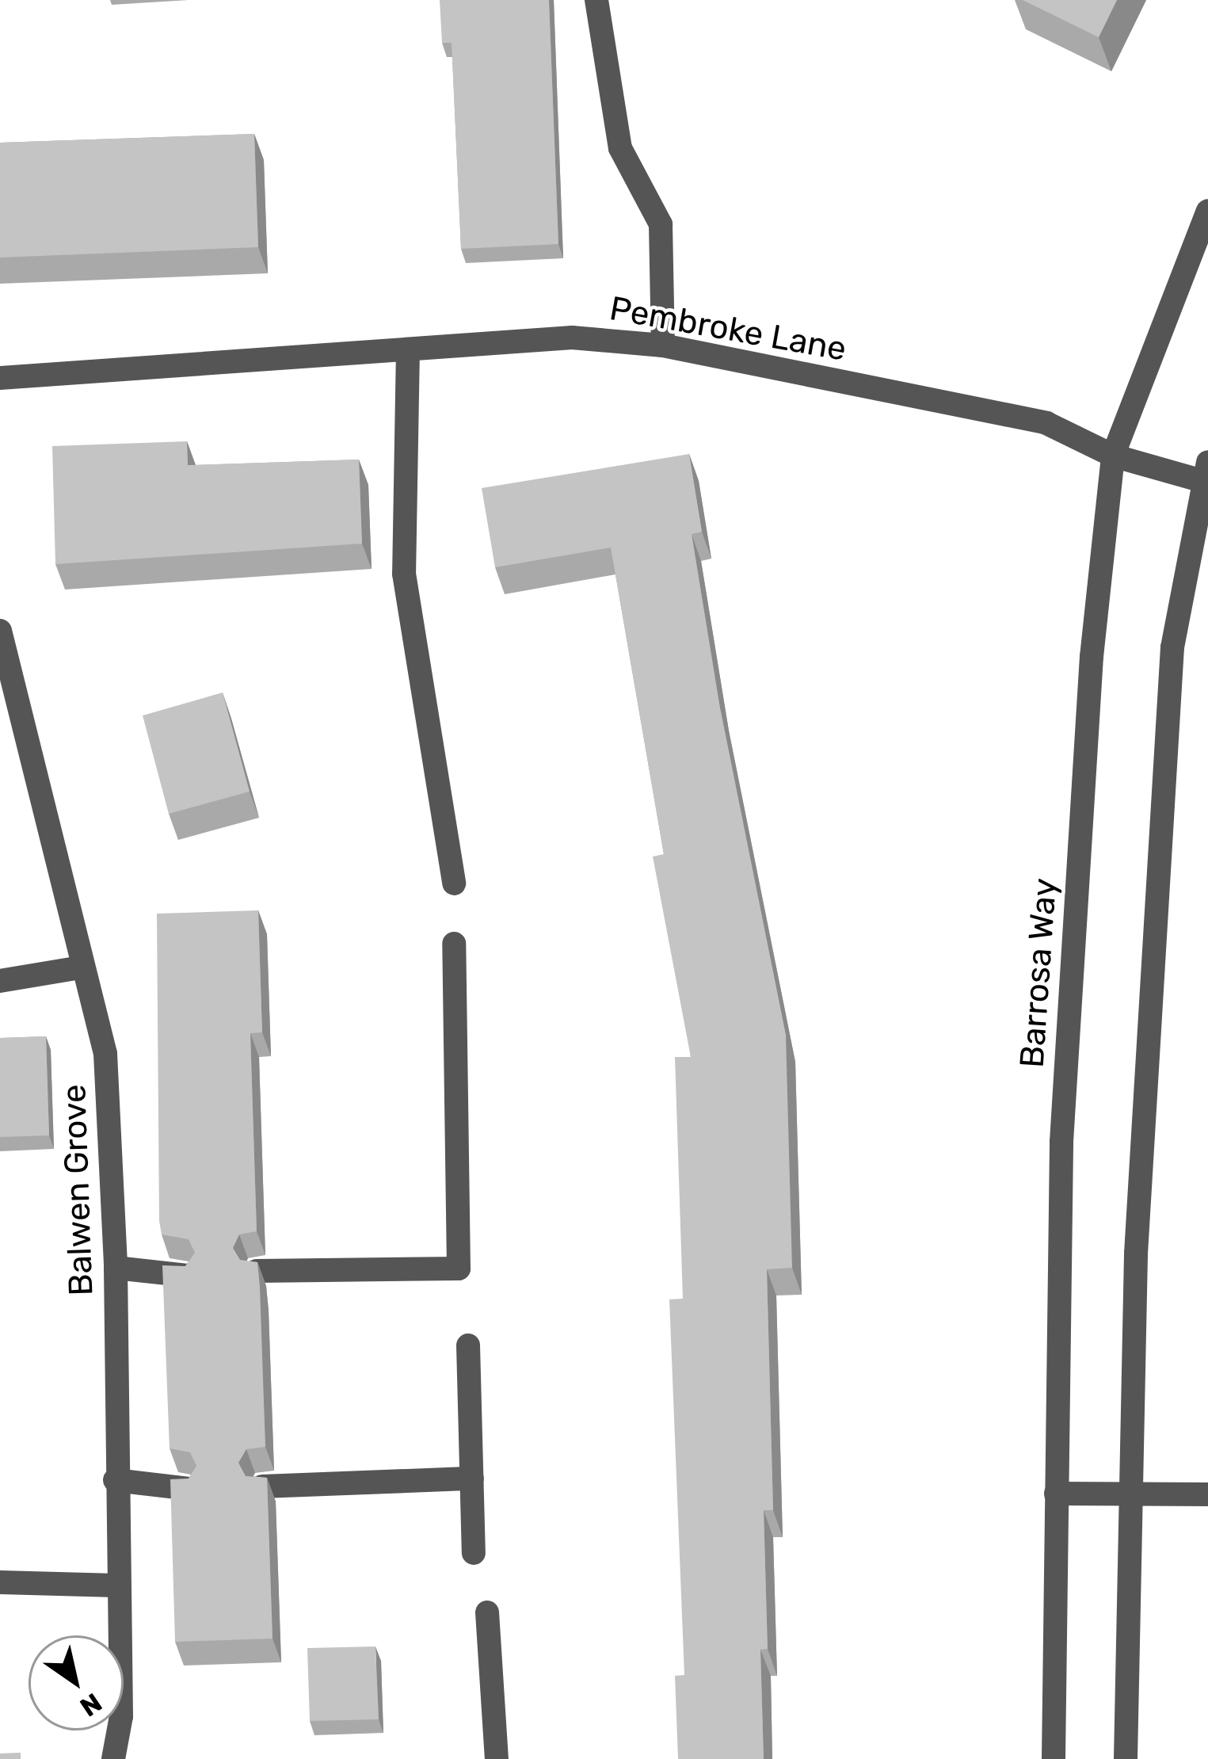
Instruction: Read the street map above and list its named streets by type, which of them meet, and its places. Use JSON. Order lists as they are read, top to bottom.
{
  "streets": {
    "street": ["Pembroke Lane", "Barrosa Way", "Balwen Grove"]
  },
  "crossings": [
    ["Pembroke Lane", "Barrosa Way"]
  ],
  "north": "bottom right"
}
